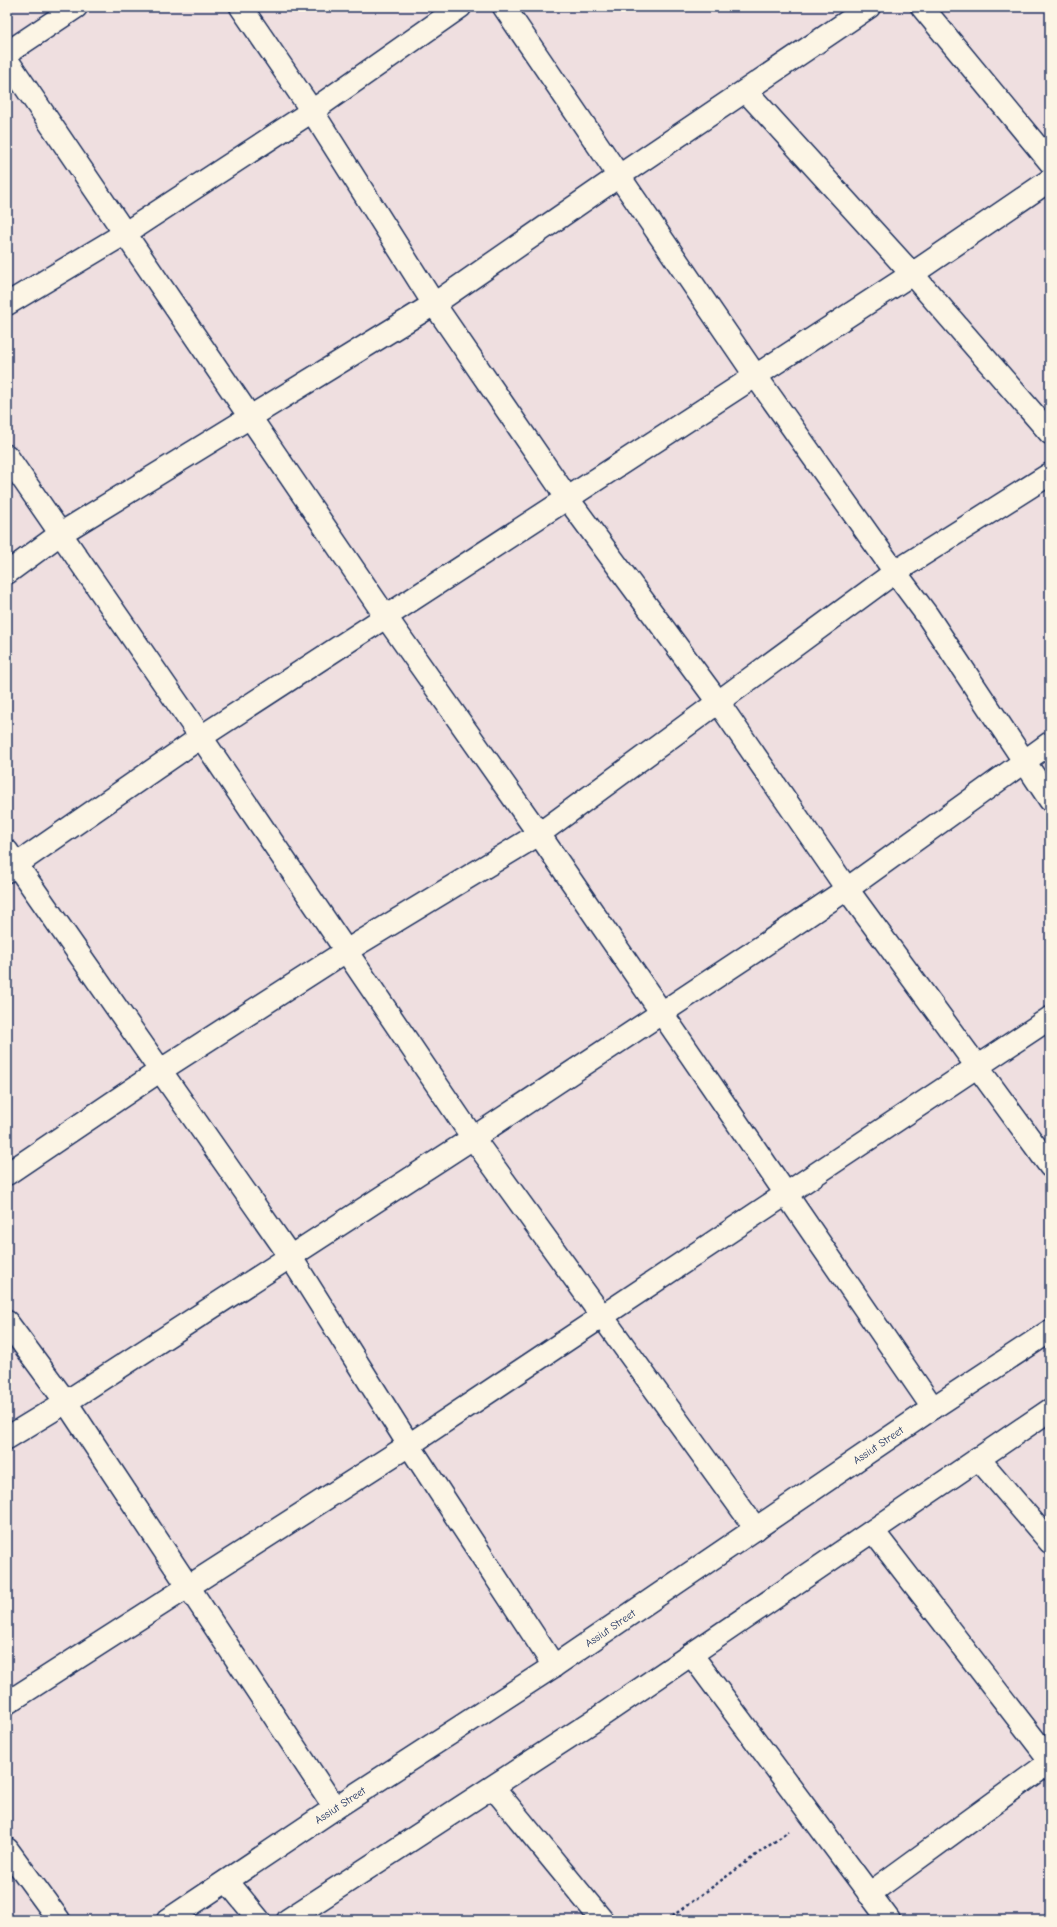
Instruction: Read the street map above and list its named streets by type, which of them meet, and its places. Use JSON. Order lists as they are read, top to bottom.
{
  "streets": {
    "street": ["Assiut Street"]
  }
}
